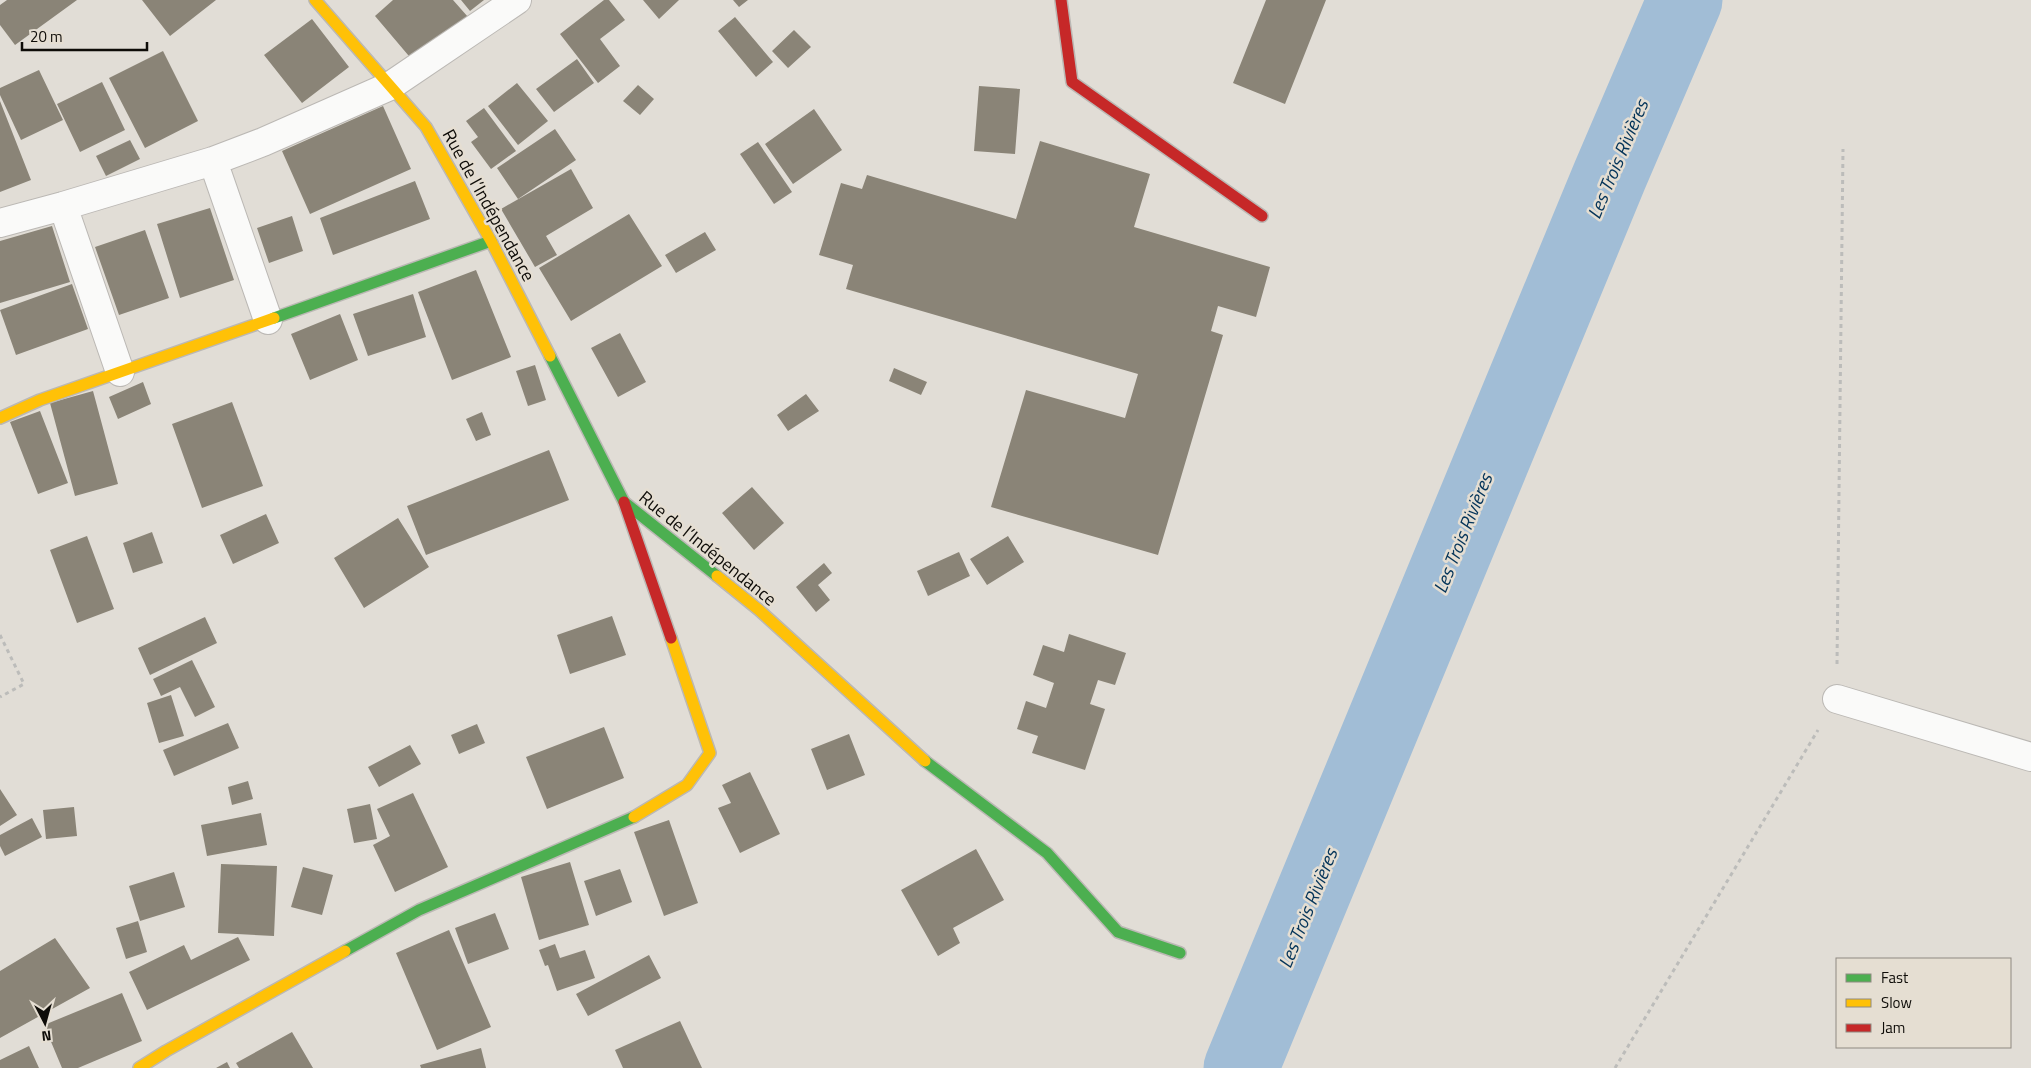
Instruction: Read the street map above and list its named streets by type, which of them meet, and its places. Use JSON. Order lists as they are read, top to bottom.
{
  "streets": {
    "street": ["Rue de l’Indépendance"]
  },
  "water": ["Les Trois Rivières"],
  "legend": ["Fast", "Slow", "Jam"],
  "scale_bar": "20 m",
  "north": "bottom"
}
